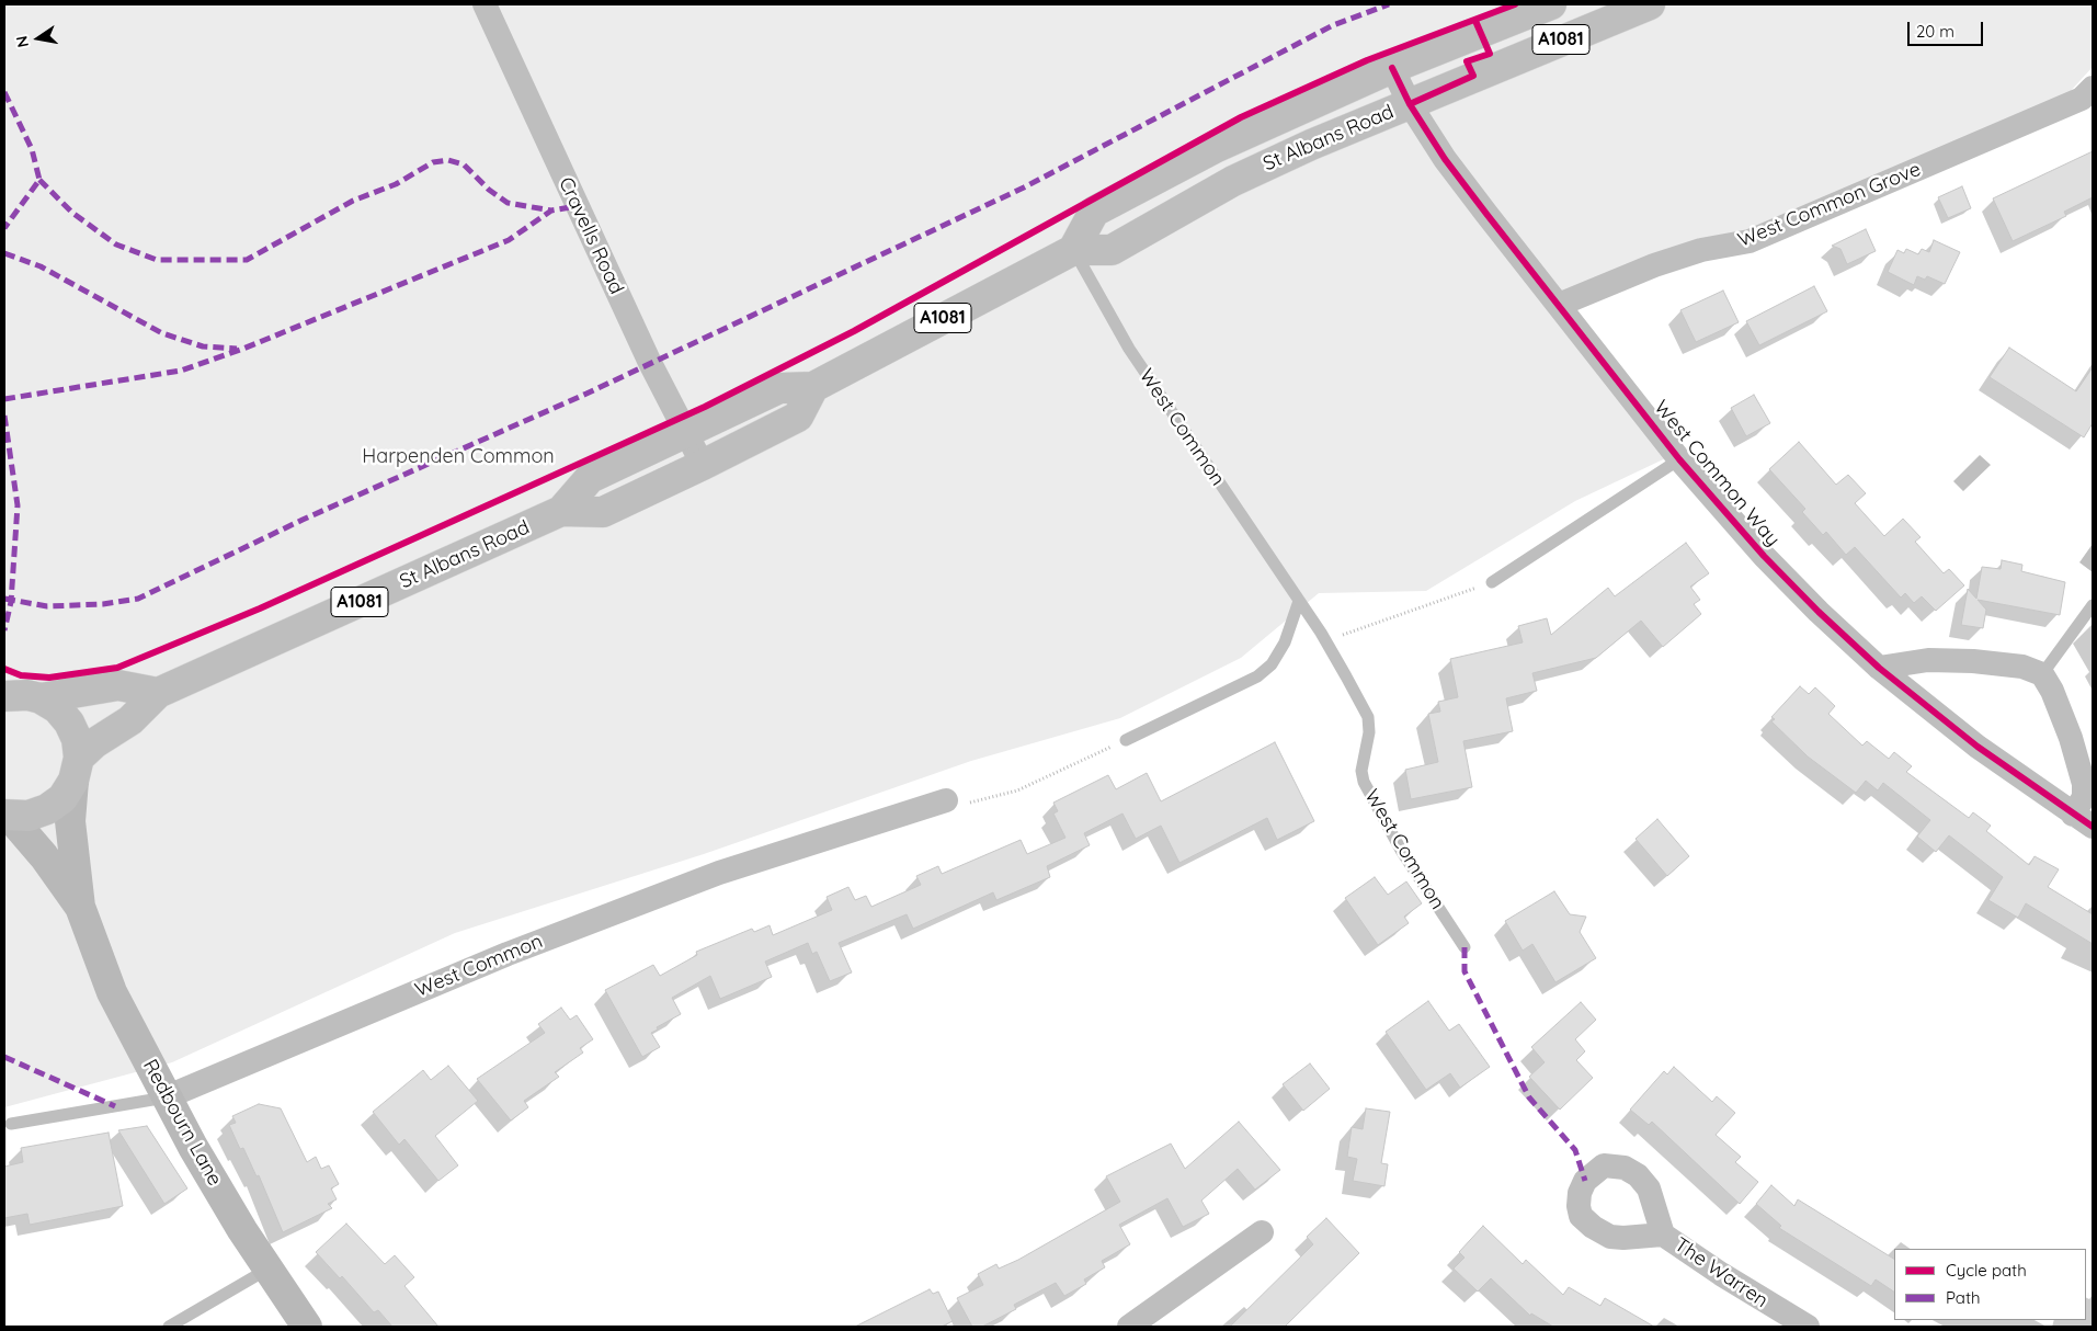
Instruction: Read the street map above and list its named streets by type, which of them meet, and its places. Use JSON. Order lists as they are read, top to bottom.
{
  "streets": {
    "main road": ["A1081", "St Albans Road", "Redbourn Lane"],
    "street": [
      "West Common Grove",
      "Cravells Road",
      "West Common",
      "West Common Way",
      "The Warren"
    ]
  },
  "crossings": [
    ["St Albans Road", "Cravells Road"],
    ["St Albans Road", "West Common"],
    ["St Albans Road", "West Common Way"],
    ["St Albans Road", "Redbourn Lane"],
    ["West Common Grove", "West Common Way"],
    ["West Common", "Redbourn Lane"]
  ],
  "parks": ["Harpenden Common"],
  "legend": ["Cycle path", "Path"],
  "scale_bar": "20 m",
  "north": "left"
}
